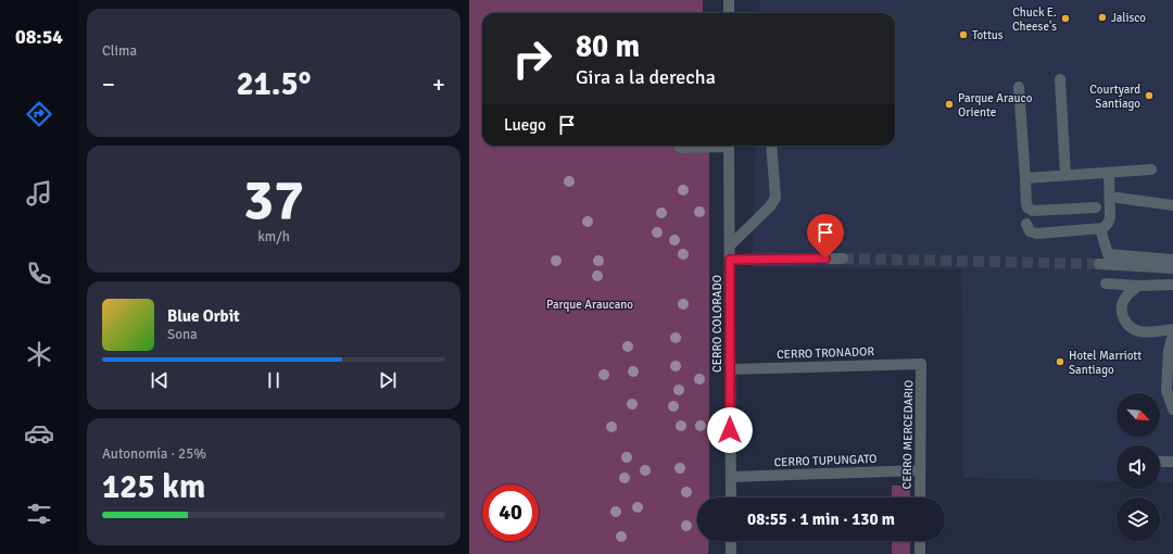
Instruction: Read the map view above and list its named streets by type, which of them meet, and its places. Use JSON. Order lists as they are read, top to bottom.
{
  "streets": {
    "street": [
      "CERRO COLORADO",
      "CERRO TRONADOR",
      "CERRO MERCEDARIO",
      "CERRO TUPUNGATO"
    ]
  },
  "crossings": [
    ["CERRO COLORADO", "CERRO TRONADOR"],
    ["CERRO COLORADO", "CERRO TUPUNGATO"],
    ["CERRO TRONADOR", "CERRO MERCEDARIO"],
    ["CERRO MERCEDARIO", "CERRO TUPUNGATO"]
  ],
  "parks": ["Parque Araucano"],
  "places": [
    "Jalisco",
    "Chuck E. Cheese's",
    "Tottus",
    "Courtyard Santiago",
    "Parque Arauco Oriente",
    "Hotel Marriott Santiago"
  ],
  "north": "bottom right",
  "page": {
    "tabs": "08:54",
    "tile": [
      "Clima",
      ["37", "km/h"],
      ["Autonomía · 25%", "125 km"]
    ],
    "turn": ["80 m", "Gira a la derecha"],
    "heat": ["−", "21.5°", "+"],
    "then": "Luego",
    "song": ["Blue Orbit", "Sona"],
    "limit": "40",
    "trip": "08:55 · 1 min · 130 m"
  }
}
